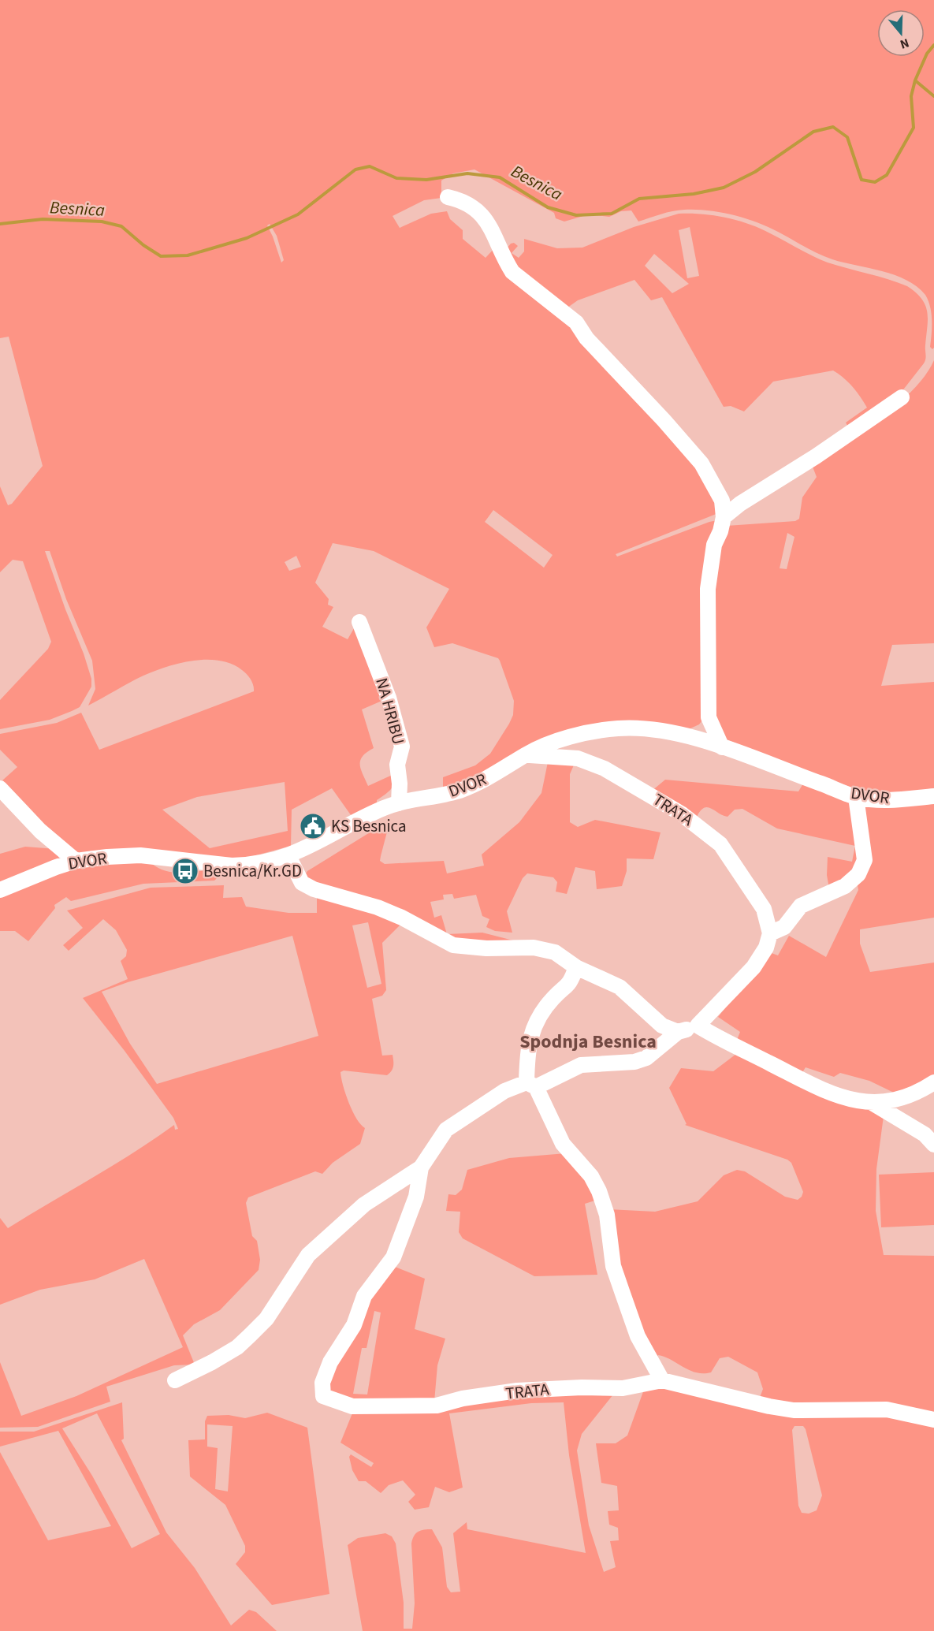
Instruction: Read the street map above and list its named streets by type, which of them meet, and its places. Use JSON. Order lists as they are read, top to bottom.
{
  "streets": {
    "street": ["NA HRIBU", "DVOR", "TRATA"]
  },
  "crossings": [
    ["NA HRIBU", "DVOR"],
    ["DVOR", "TRATA"]
  ],
  "districts": ["Spodnja Besnica"],
  "water": ["Besnica"],
  "places": {
    "public building": ["KS Besnica"],
    "bus stop": ["Besnica/Kr.GD"]
  },
  "north": "bottom"
}
